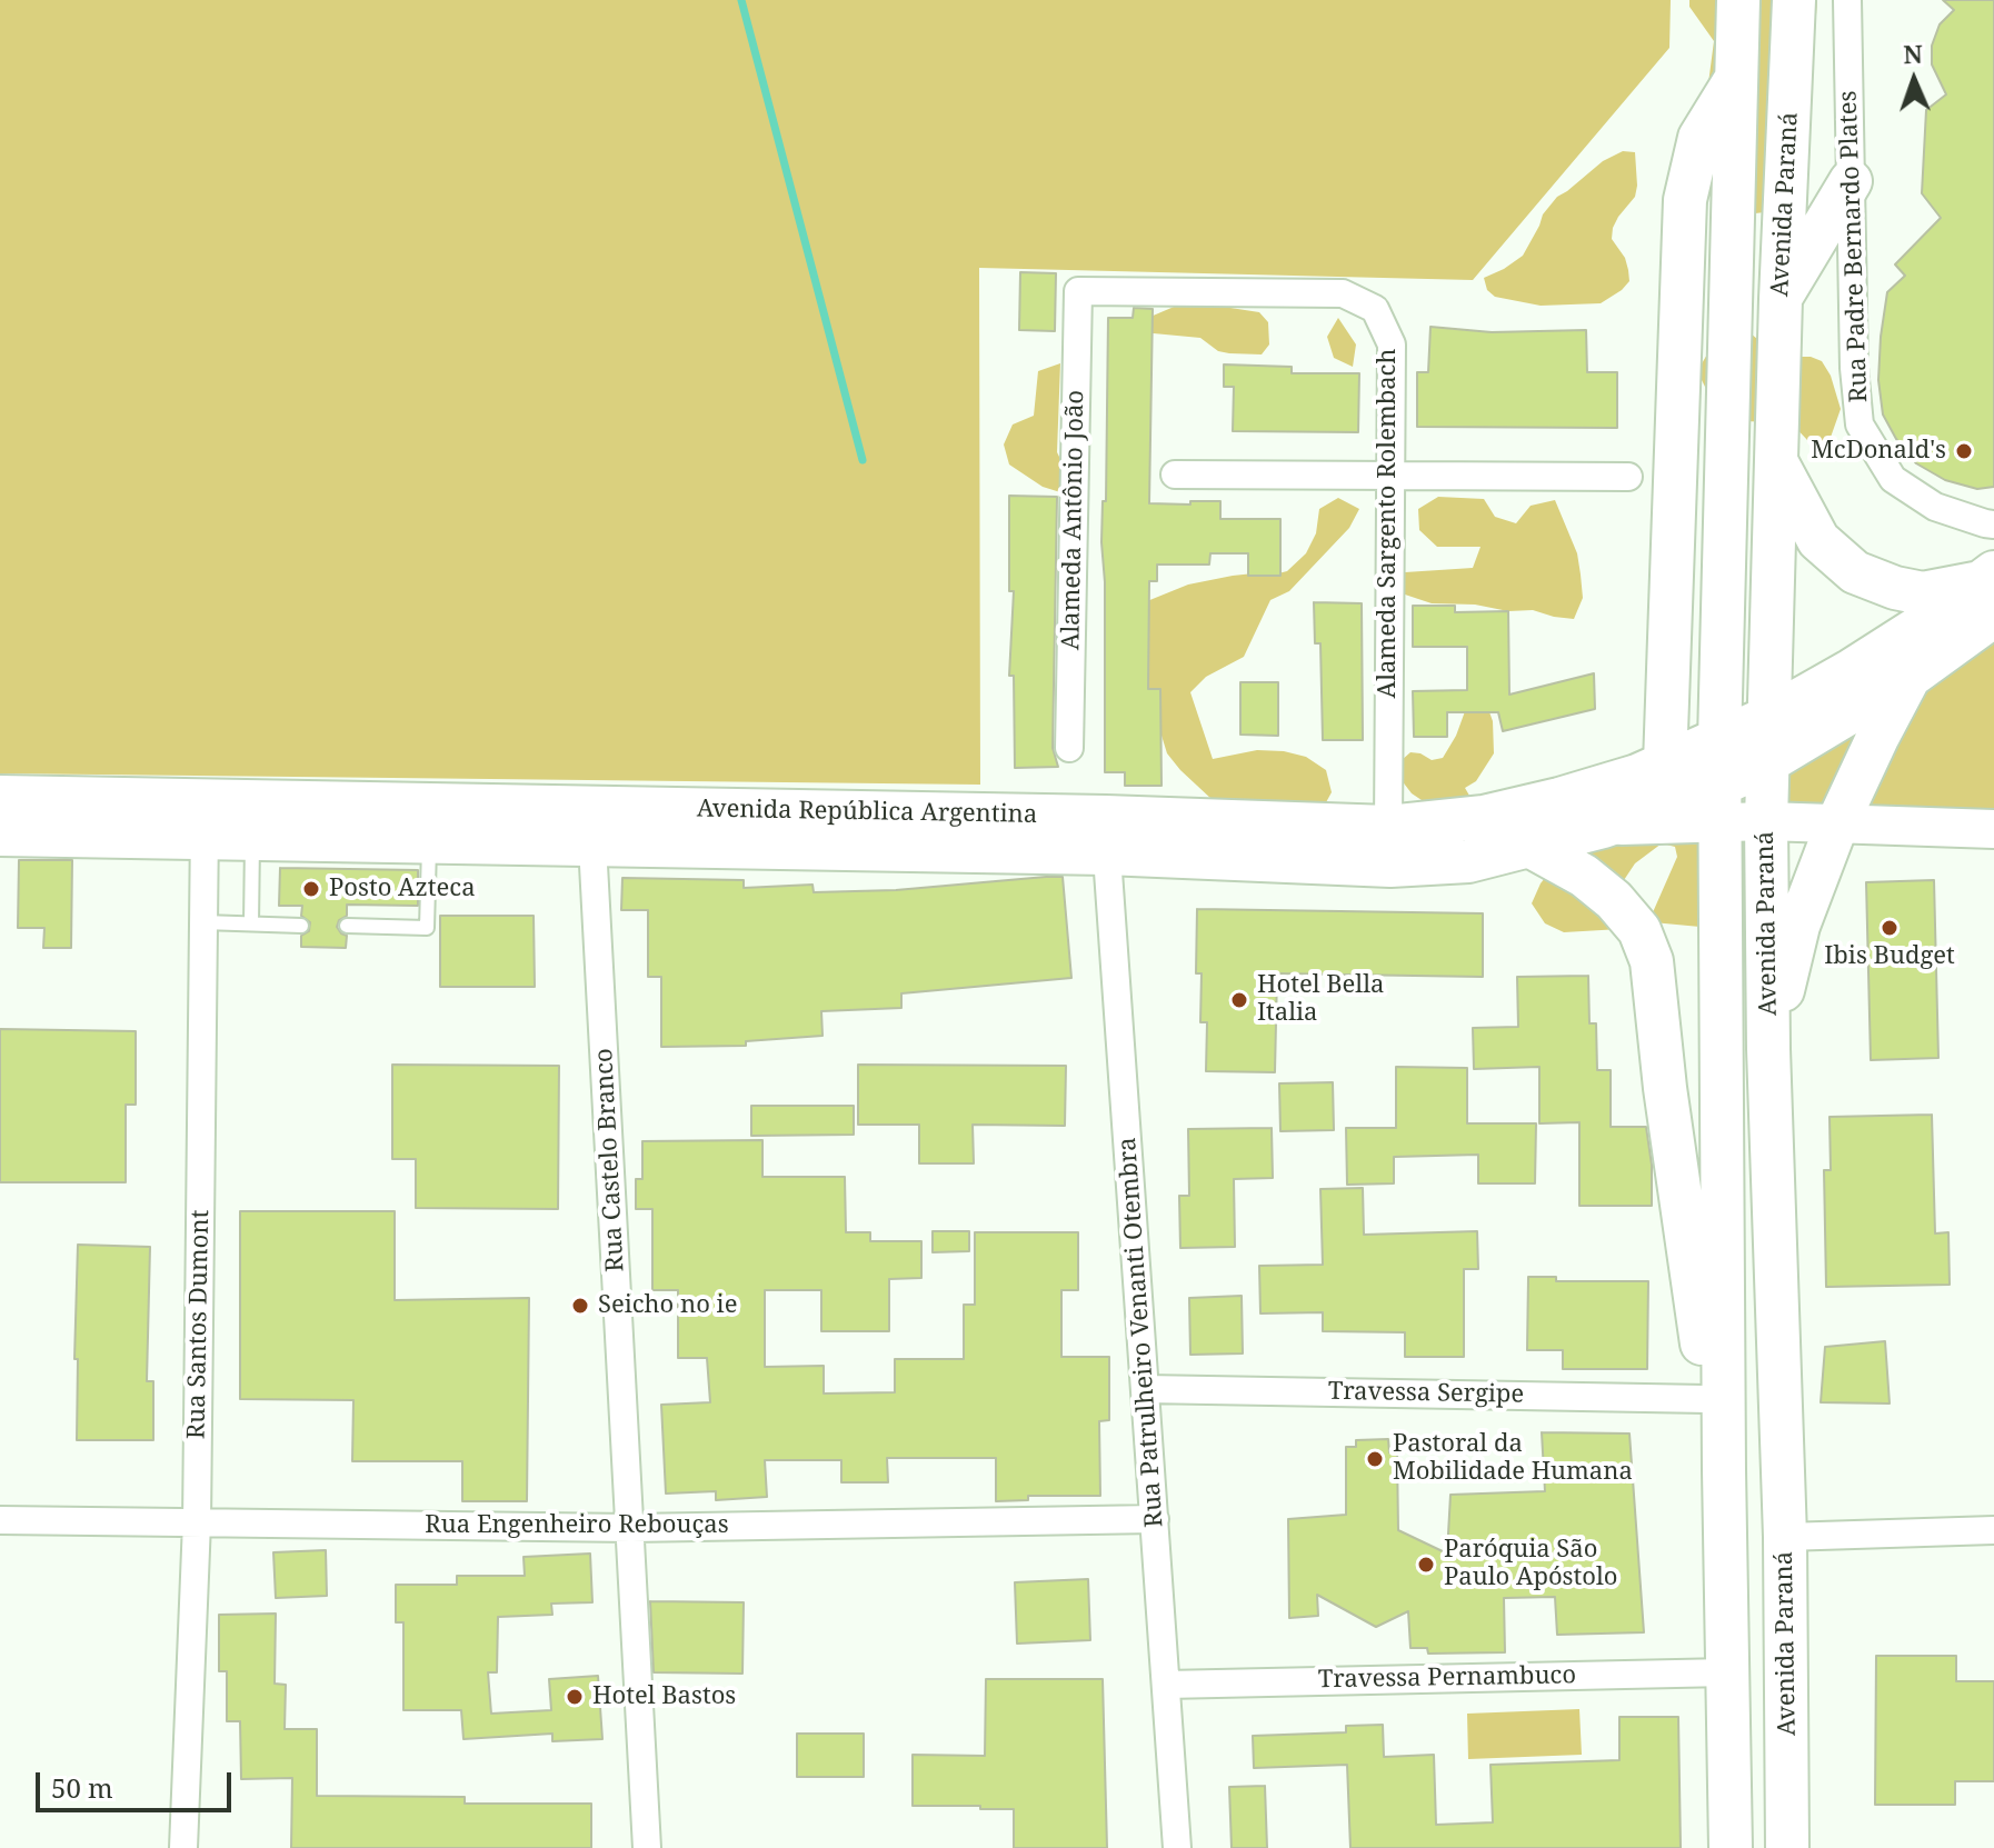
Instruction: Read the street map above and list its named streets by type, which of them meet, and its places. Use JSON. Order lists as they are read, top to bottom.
{
  "streets": {
    "main road": ["Avenida Paraná", "Avenida República Argentina"],
    "street": [
      "Rua Padre Bernardo Plates",
      "Alameda Antônio João",
      "Alameda Sargento Rolembach",
      "Rua Castelo Branco",
      "Rua Santos Dumont",
      "Rua Patrulheiro Venanti Otembra",
      "Travessa Sergipe",
      "Rua Engenheiro Rebouças",
      "Travessa Pernambuco"
    ]
  },
  "crossings": [
    ["Avenida Paraná", "Avenida República Argentina"],
    ["Avenida Paraná", "Travessa Pernambuco"],
    ["Alameda Antônio João", "Alameda Sargento Rolembach"],
    ["Alameda Sargento Rolembach", "Avenida República Argentina"],
    ["Avenida República Argentina", "Rua Castelo Branco"],
    ["Avenida República Argentina", "Rua Santos Dumont"],
    ["Avenida República Argentina", "Rua Patrulheiro Venanti Otembra"],
    ["Rua Castelo Branco", "Rua Engenheiro Rebouças"],
    ["Rua Santos Dumont", "Rua Engenheiro Rebouças"],
    ["Rua Patrulheiro Venanti Otembra", "Travessa Sergipe"],
    ["Rua Patrulheiro Venanti Otembra", "Rua Engenheiro Rebouças"],
    ["Rua Patrulheiro Venanti Otembra", "Travessa Pernambuco"]
  ],
  "places": [
    "McDonald's",
    "Posto Azteca",
    "Ibis Budget",
    "Hotel Bella Italia",
    "Seicho no ie",
    "Pastoral da Mobilidade Humana",
    "Paróquia São Paulo Apóstolo",
    "Hotel Bastos"
  ],
  "scale_bar": "50 m",
  "north": "top"
}
